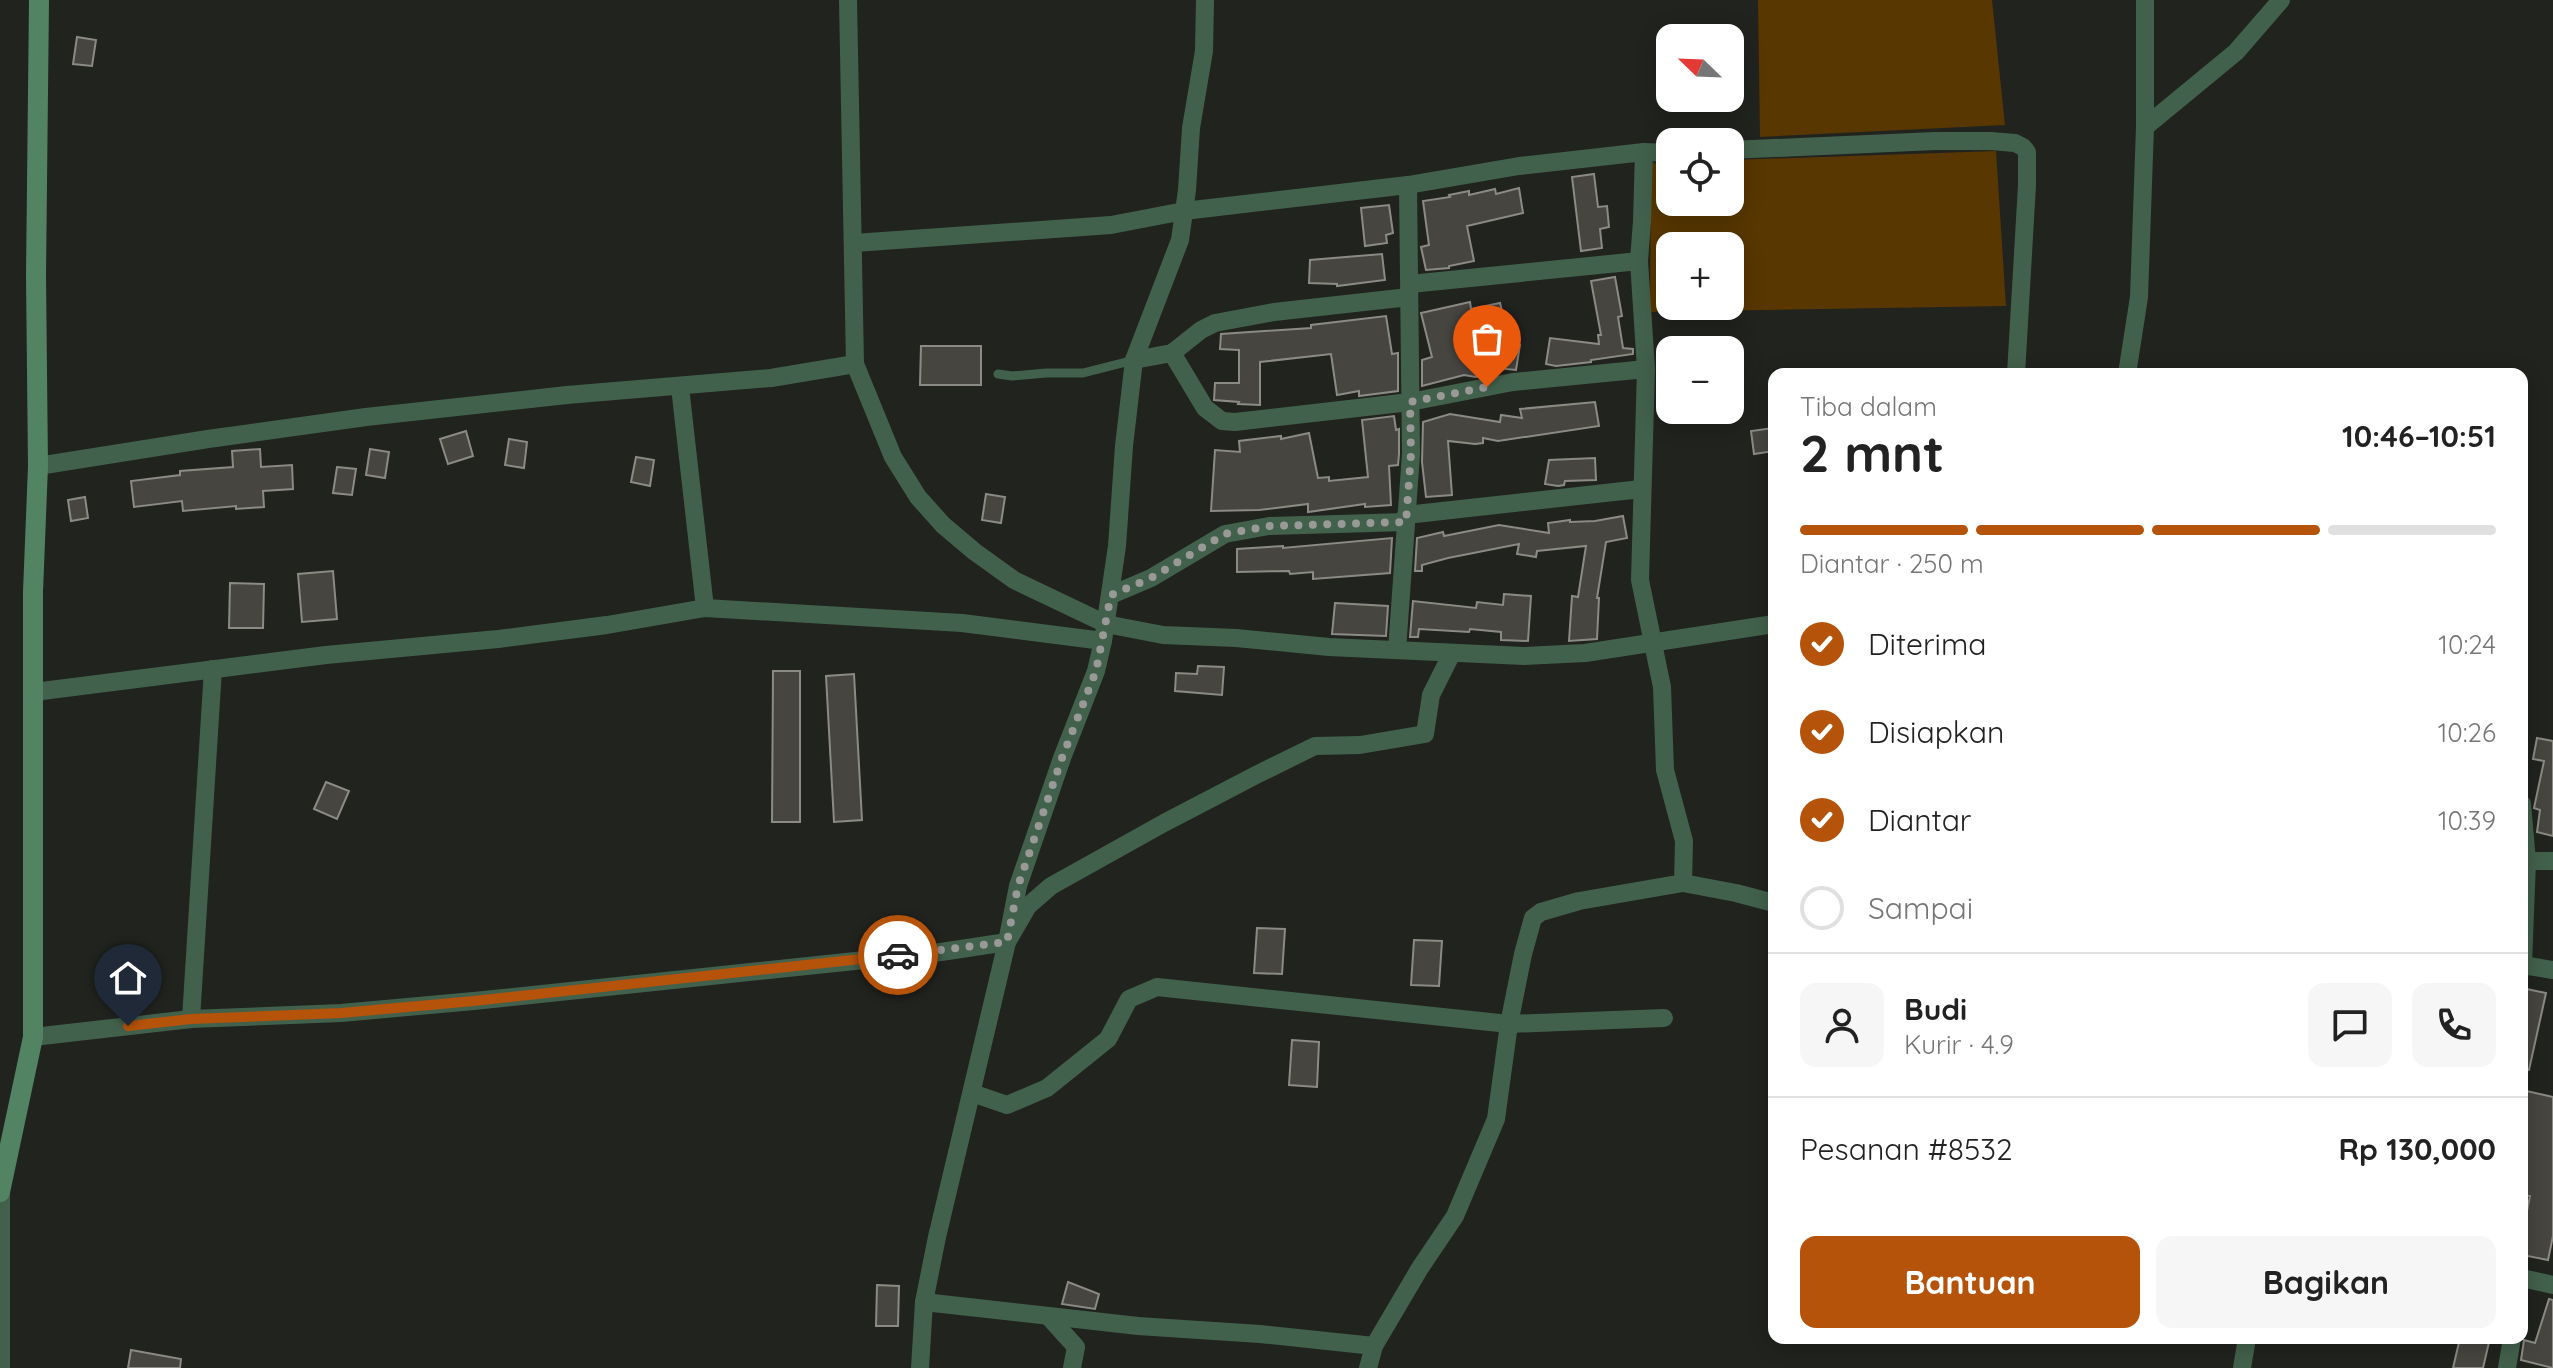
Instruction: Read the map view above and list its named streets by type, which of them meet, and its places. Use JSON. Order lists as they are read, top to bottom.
{
  "north": "top left",
  "page": {
    "map_buttons": ["+", "−"],
    "heading": ["2 mnt", "Tiba dalam", "10:46–10:51"],
    "panel": [
      "Budi",
      "Kurir · 4.9",
      "Pesanan #8532",
      "Rp 130,000"
    ],
    "bar": "Diantar · 250 m",
    "list": [
      ["Diterima", "10:24"],
      ["Disiapkan", "10:26"],
      ["Diantar", "10:39"],
      "Sampai"
    ],
    "buttons": ["Bantuan", "Bagikan"]
  }
}
